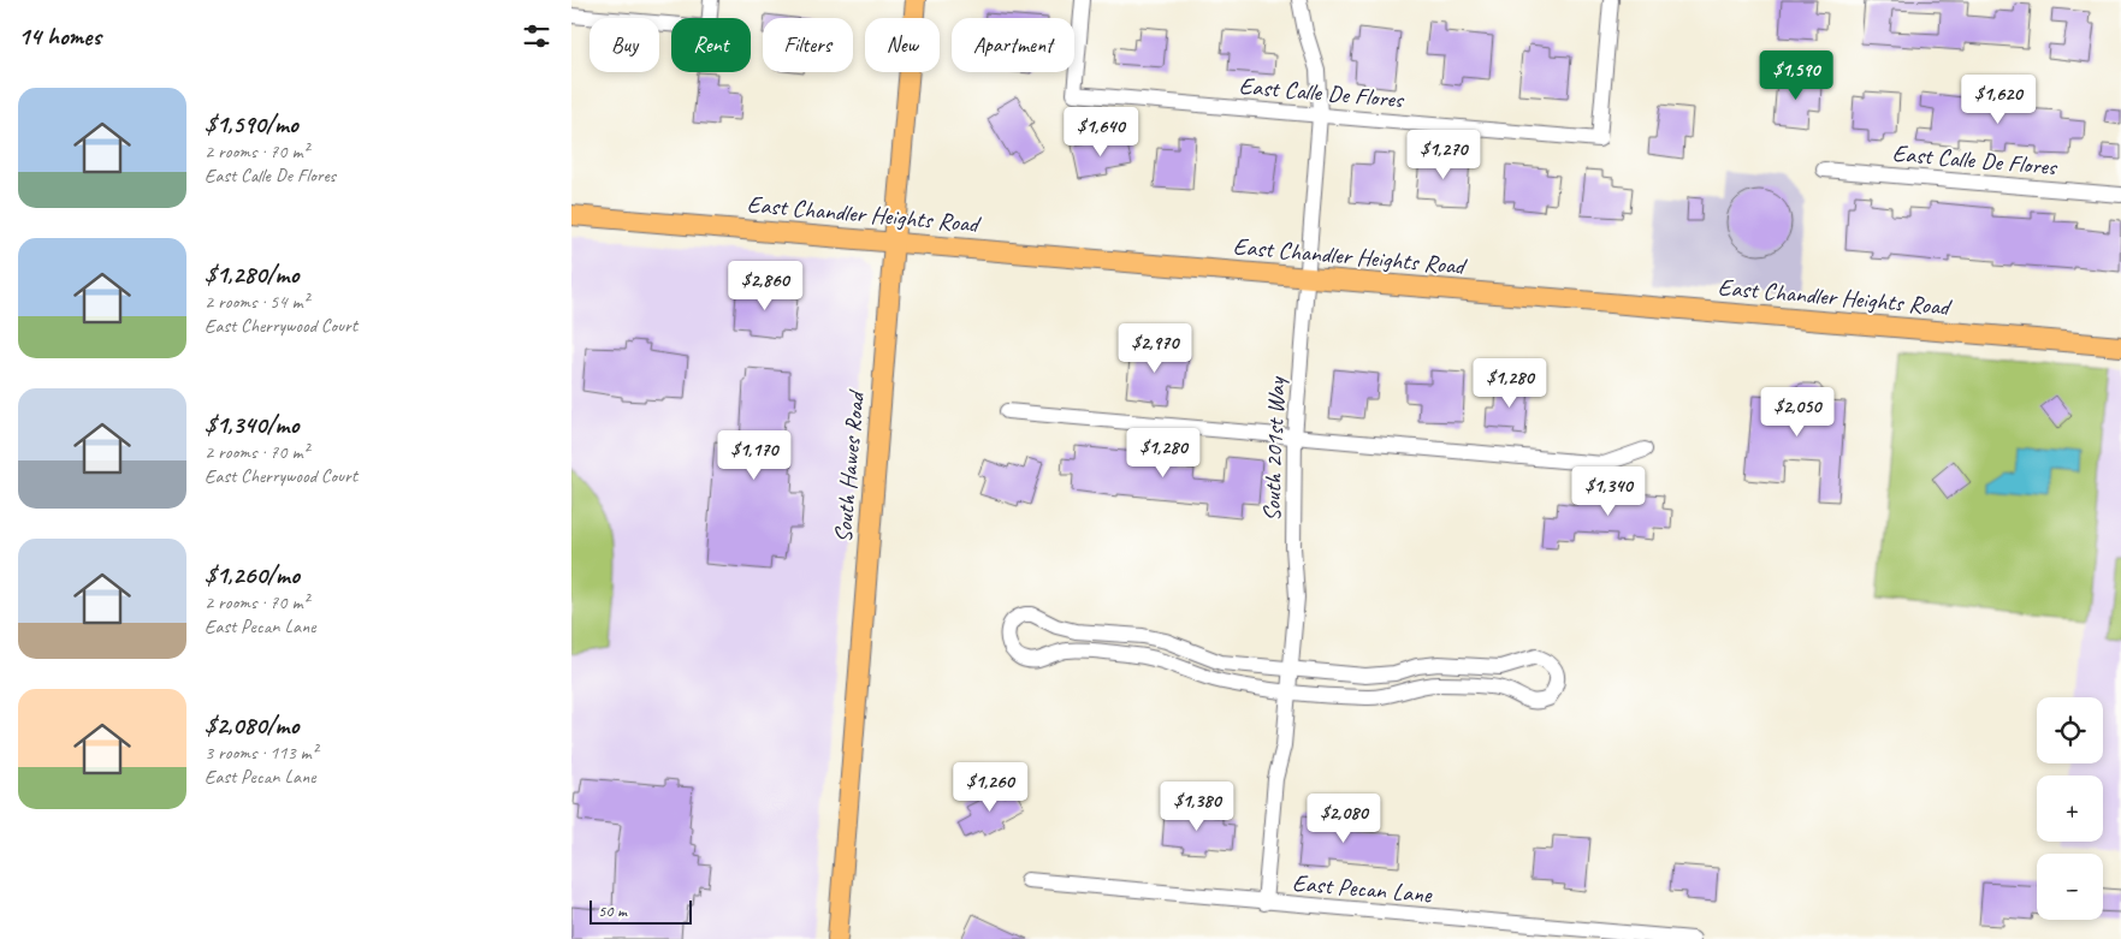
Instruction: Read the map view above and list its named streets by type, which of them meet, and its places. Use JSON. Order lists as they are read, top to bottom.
{
  "streets": {
    "main road": ["East Chandler Heights Road", "South Hawes Road"],
    "street": ["East Calle De Flores", "South 201st Way", "East Pecan Lane"]
  },
  "crossings": [
    ["East Calle De Flores", "South 201st Way"],
    ["East Chandler Heights Road", "South 201st Way"],
    ["East Chandler Heights Road", "South Hawes Road"],
    ["South 201st Way", "East Pecan Lane"]
  ],
  "scale_bar": "50 m",
  "page": {
    "heading": "14 homes",
    "chip": [
      "Buy",
      "Rent",
      "Filters",
      "New",
      "Apartment"
    ],
    "price": [
      "$1,590",
      "$1,620",
      "$1,640",
      "$1,270",
      "$2,860",
      "$2,970",
      "$1,280",
      "$2,050",
      "$1,280",
      "$1,170",
      "$1,340",
      "$1,260",
      "$1,380",
      "$2,080"
    ],
    "list": [
      {
        "name": "$1,590/mo",
        "note": "2 rooms · 70 m² · East Calle De Flores"
      },
      {
        "name": "$1,280/mo",
        "note": "2 rooms · 54 m² · East Cherrywood Court"
      },
      {
        "name": "$1,340/mo",
        "note": "2 rooms · 70 m² · East Cherrywood Court"
      },
      {
        "name": "$1,260/mo",
        "note": "2 rooms · 70 m² · East Pecan Lane"
      },
      {
        "name": "$2,080/mo",
        "note": "3 rooms · 113 m² · East Pecan Lane"
      }
    ],
    "map_buttons": ["+", "−"],
    "scale": "50 m"
  }
}
